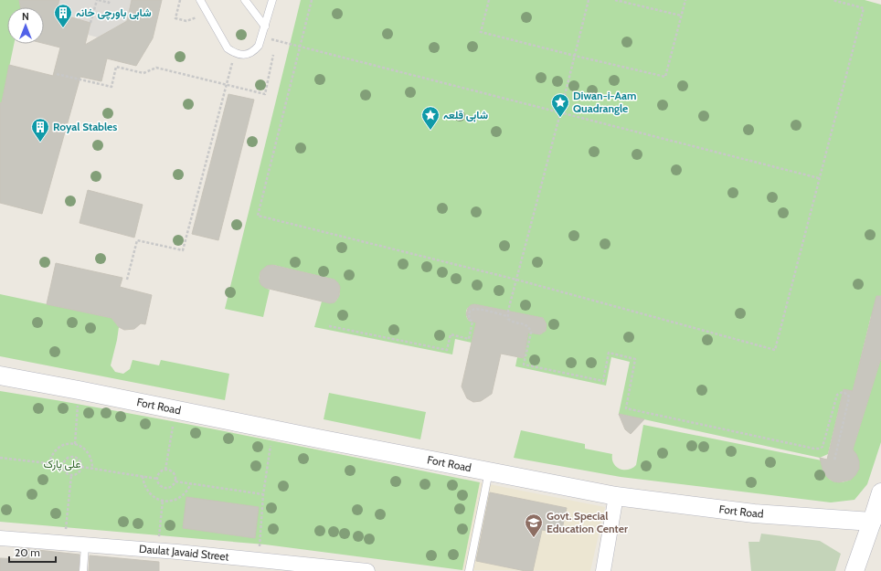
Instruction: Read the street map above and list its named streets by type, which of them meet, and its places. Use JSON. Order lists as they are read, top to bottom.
{
  "streets": {
    "street": ["Fort Road", "Daulat Javaid Street"]
  },
  "parks": ["علی پارک"],
  "places": {
    "building": ["شاہی باورچی خانہ", "Royal Stables"],
    "place": ["Diwan-i-Aam Quadrangle", "شاہی قلعہ"],
    "school or university": ["Govt. Special Education Center"]
  },
  "scale_bar": "20 m",
  "north": "top"
}
